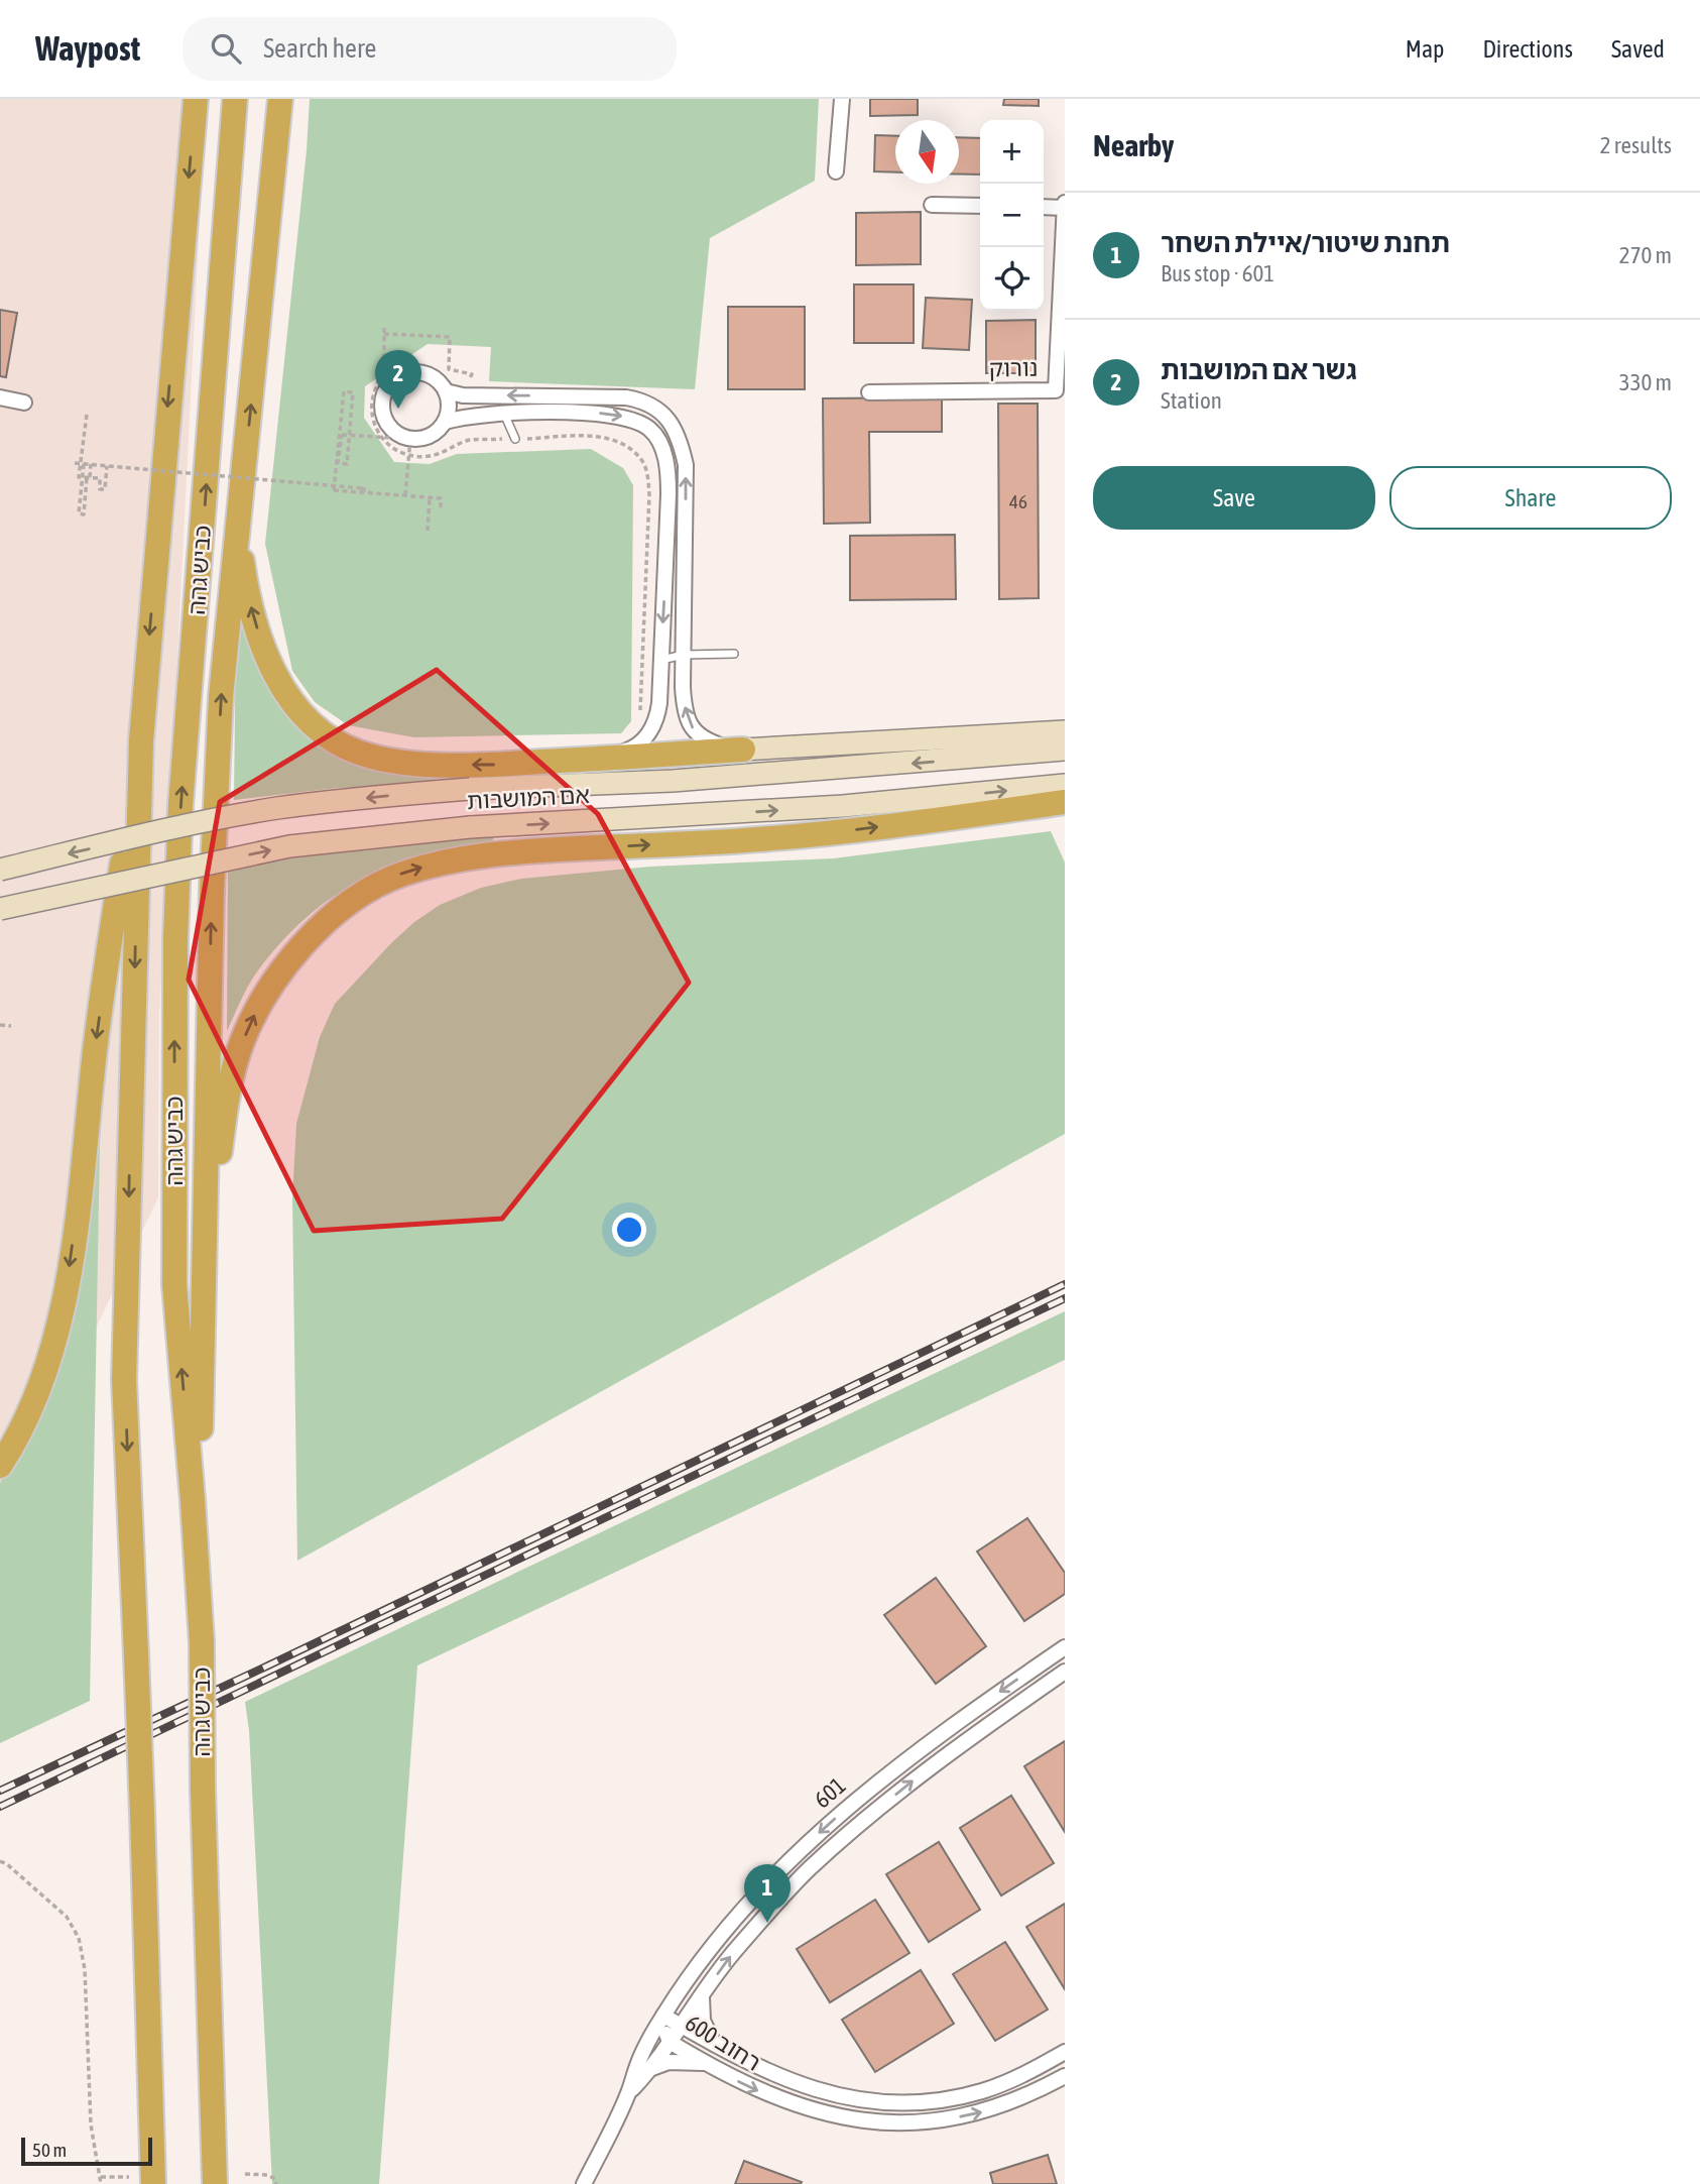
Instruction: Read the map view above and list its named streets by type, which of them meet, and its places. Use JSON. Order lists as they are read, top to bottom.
{
  "streets": {
    "highway": ["כביש גהה"],
    "main road": ["אם המושבות"],
    "street": ["נורוק", "601", "רחוב 600"]
  },
  "crossings": [
    ["601", "רחוב 600"]
  ],
  "house_numbers": ["46"],
  "scale_bar": "50 m",
  "north": "bottom",
  "page": {
    "header": "Waypost",
    "search": "Search here",
    "nav": ["Map", "Directions", "Saved"],
    "heading": ["Nearby", "2 results"],
    "map_buttons": ["+", "−"],
    "list": [
      {
        "mark": "1",
        "name": "תחנת שיטור/איילת השחר",
        "note": "Bus stop · 601",
        "value": "270 m"
      },
      {
        "mark": "2",
        "name": "גשר אם המושבות",
        "note": "Station",
        "value": "330 m"
      }
    ],
    "pins": ["2", "1"],
    "buttons": ["Save", "Share"],
    "scale": "50 m"
  }
}
